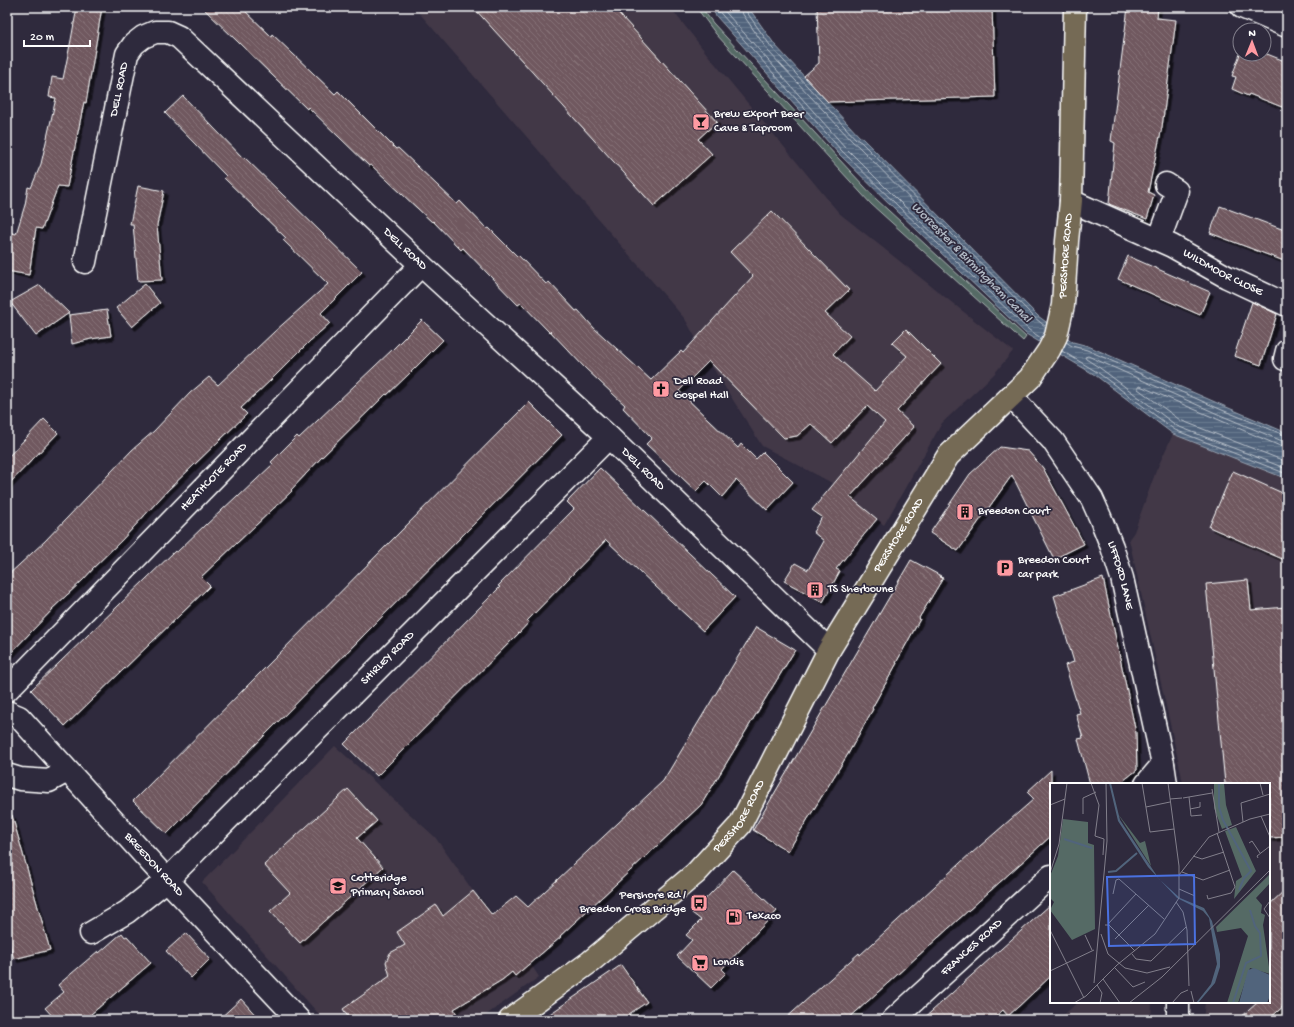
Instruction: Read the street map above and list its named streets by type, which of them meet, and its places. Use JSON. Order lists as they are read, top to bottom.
{
  "streets": {
    "main road": ["PERSHORE ROAD"],
    "street": [
      "DELL ROAD",
      "WILDMOOR CLOSE",
      "HEATHCOTE ROAD",
      "LIFFORD LANE",
      "SHIRLEY ROAD",
      "BREEDON ROAD",
      "FRANCES ROAD"
    ]
  },
  "crossings": [
    ["DELL ROAD", "PERSHORE ROAD"],
    ["DELL ROAD", "HEATHCOTE ROAD"],
    ["DELL ROAD", "SHIRLEY ROAD"],
    ["PERSHORE ROAD", "WILDMOOR CLOSE"],
    ["PERSHORE ROAD", "LIFFORD LANE"],
    ["SHIRLEY ROAD", "BREEDON ROAD"]
  ],
  "water": ["Worcester & Birmingham Canal"],
  "places": {
    "bar": ["Brew Export Beer Cave & Taproom"],
    "church": ["Dell Road Gospel Hall"],
    "building": ["Breedon Court", "TS Sherboune"],
    "parking": ["Breedon Court car park"],
    "school or university": ["Cotteridge Primary School"],
    "bus stop": ["Pershore Rd / Breedon Cross Bridge"],
    "fuel station": ["Texaco"],
    "supermarket": ["Londis"]
  },
  "scale_bar": "20 m",
  "north": "top"
}
